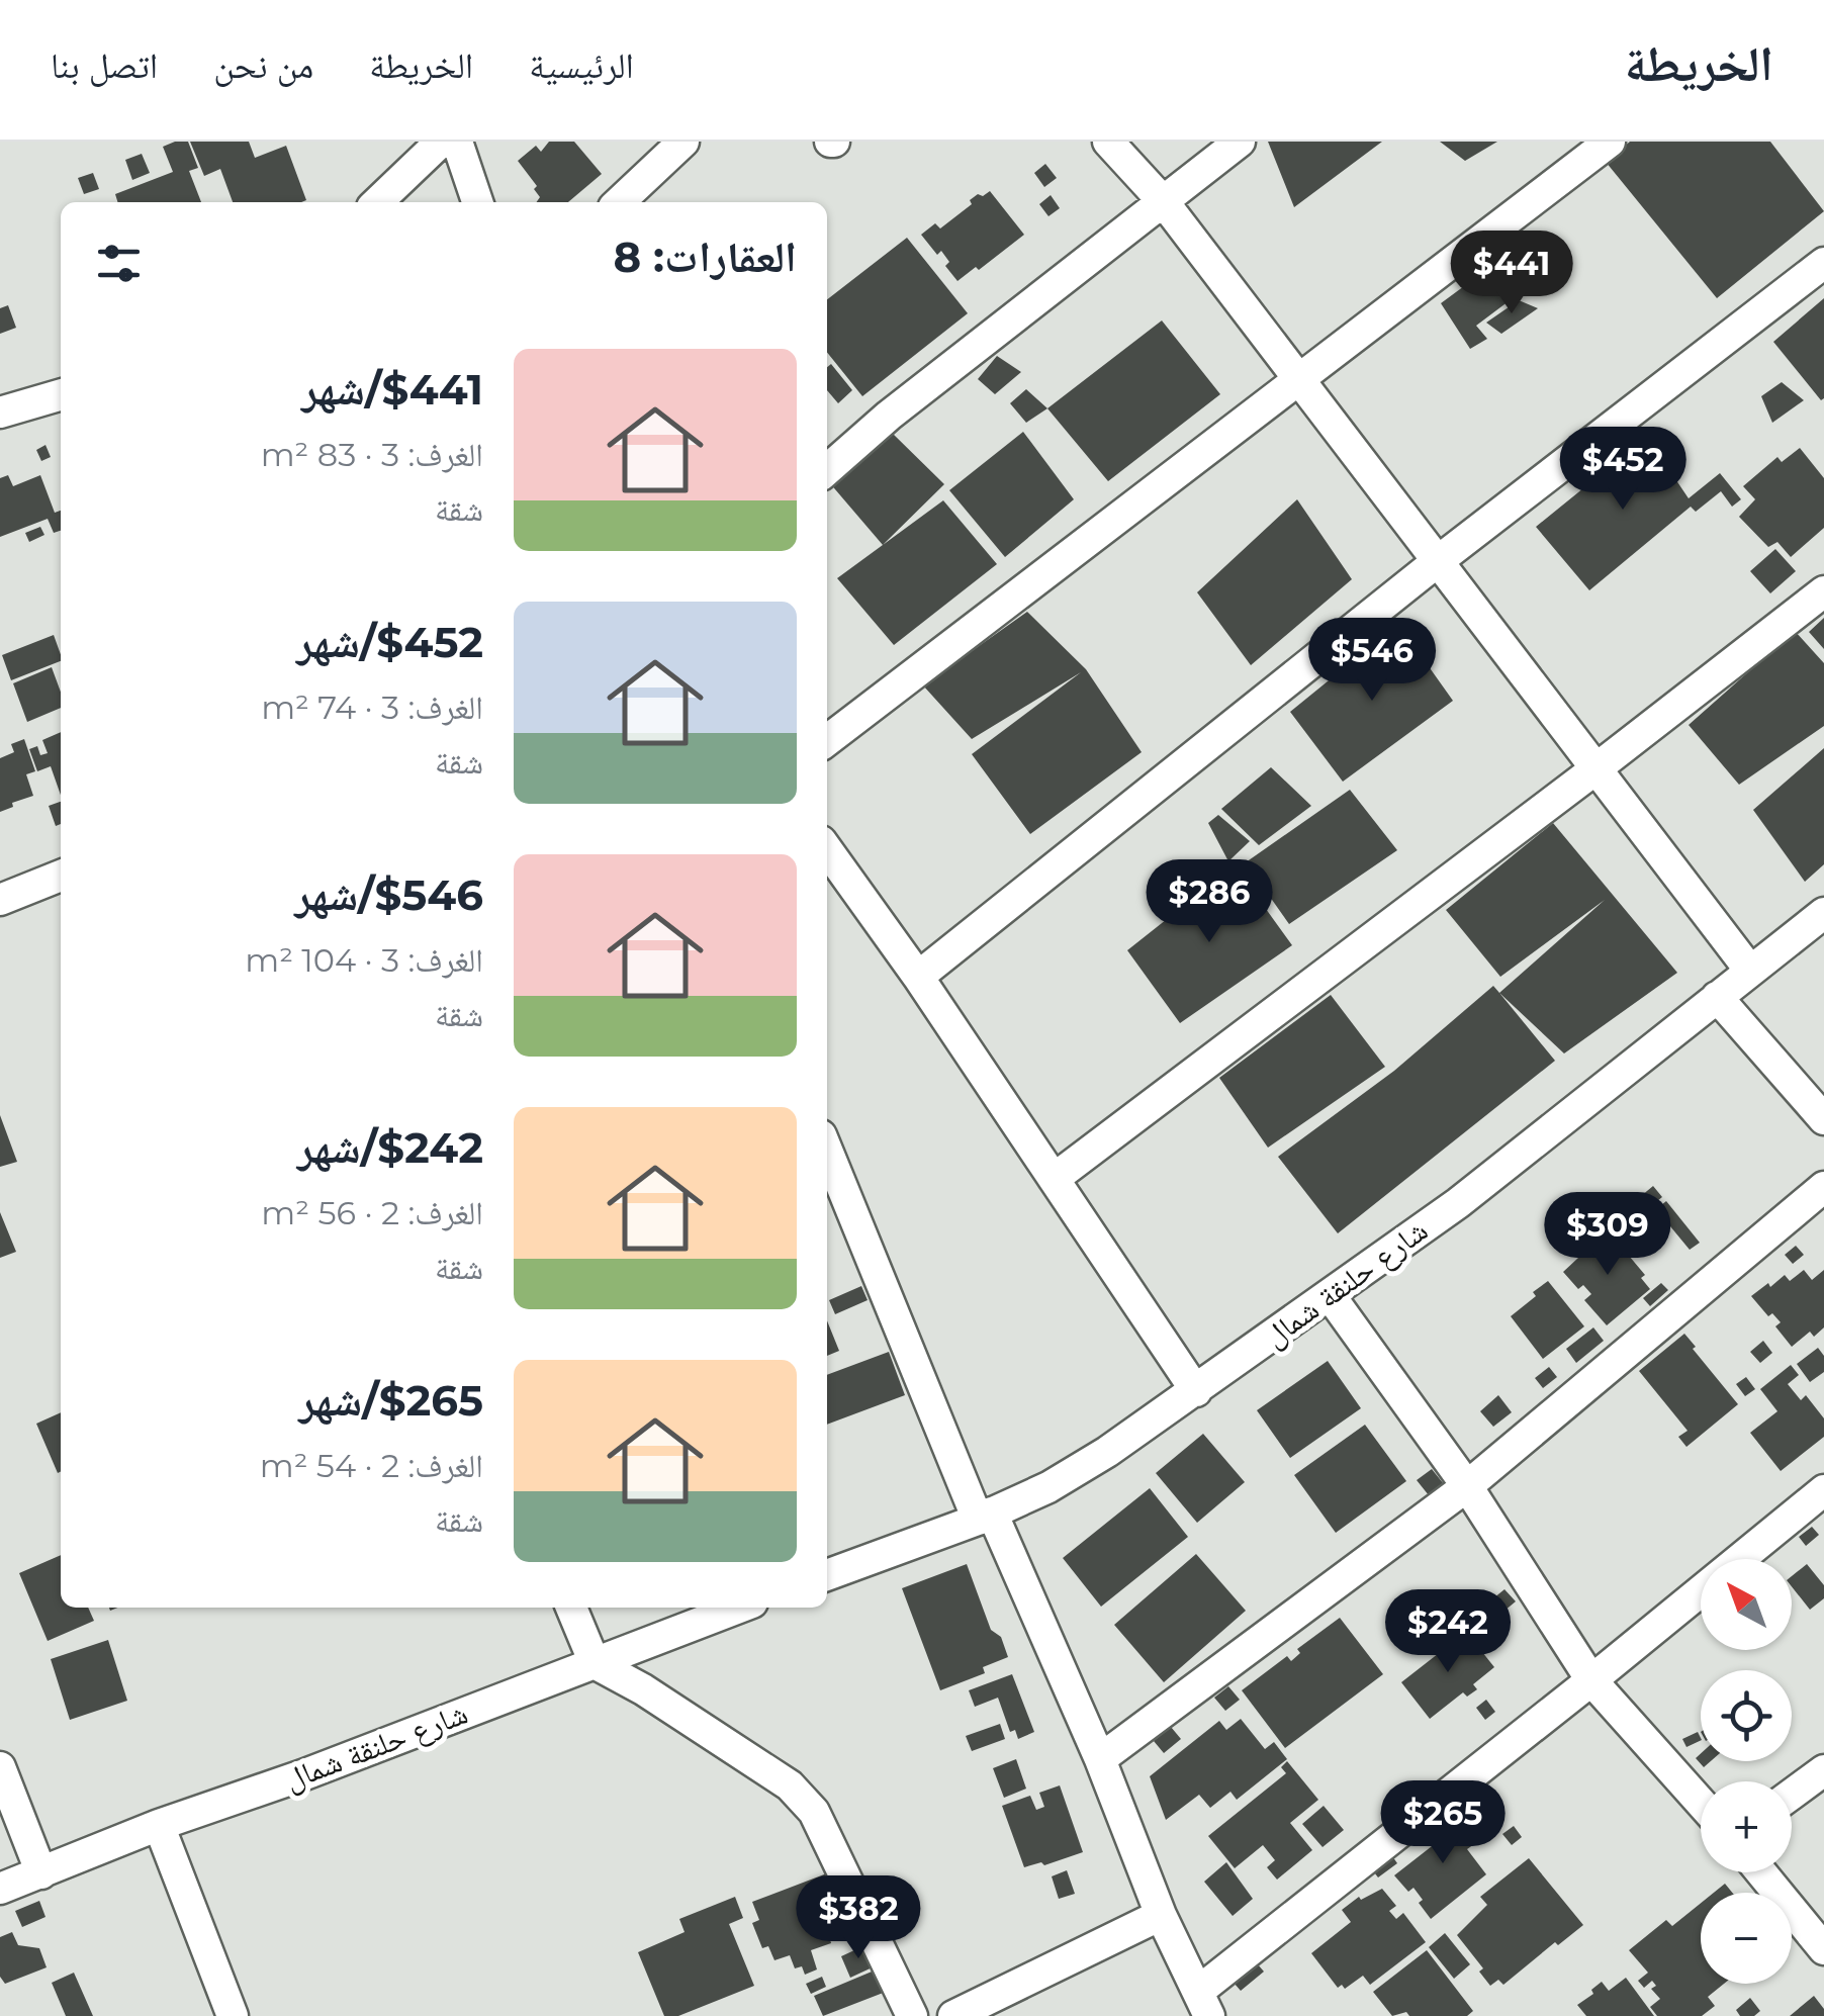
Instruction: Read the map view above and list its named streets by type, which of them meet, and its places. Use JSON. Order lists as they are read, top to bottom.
{
  "streets": {
    "street": ["شارع حلنقة شمال"]
  },
  "north": "top left",
  "page": {
    "header": "الخريطة",
    "nav": [
      "الرئيسية",
      "الخريطة",
      "من نحن",
      "اتصل بنا"
    ],
    "heading": "العقارات: 8",
    "price": [
      "$441",
      "$452",
      "$546",
      "$286",
      "$309",
      "$242",
      "$265",
      "$382"
    ],
    "list": [
      {
        "name": "$441/شهر",
        "note": "الغرف: 3 · 83 m² · شقة"
      },
      {
        "name": "$452/شهر",
        "note": "الغرف: 3 · 74 m² · شقة"
      },
      {
        "name": "$546/شهر",
        "note": "الغرف: 3 · 104 m² · شقة"
      },
      {
        "name": "$242/شهر",
        "note": "الغرف: 2 · 56 m² · شقة"
      },
      {
        "name": "$265/شهر",
        "note": "الغرف: 2 · 54 m² · شقة"
      }
    ],
    "map_buttons": ["+", "−"]
  }
}
